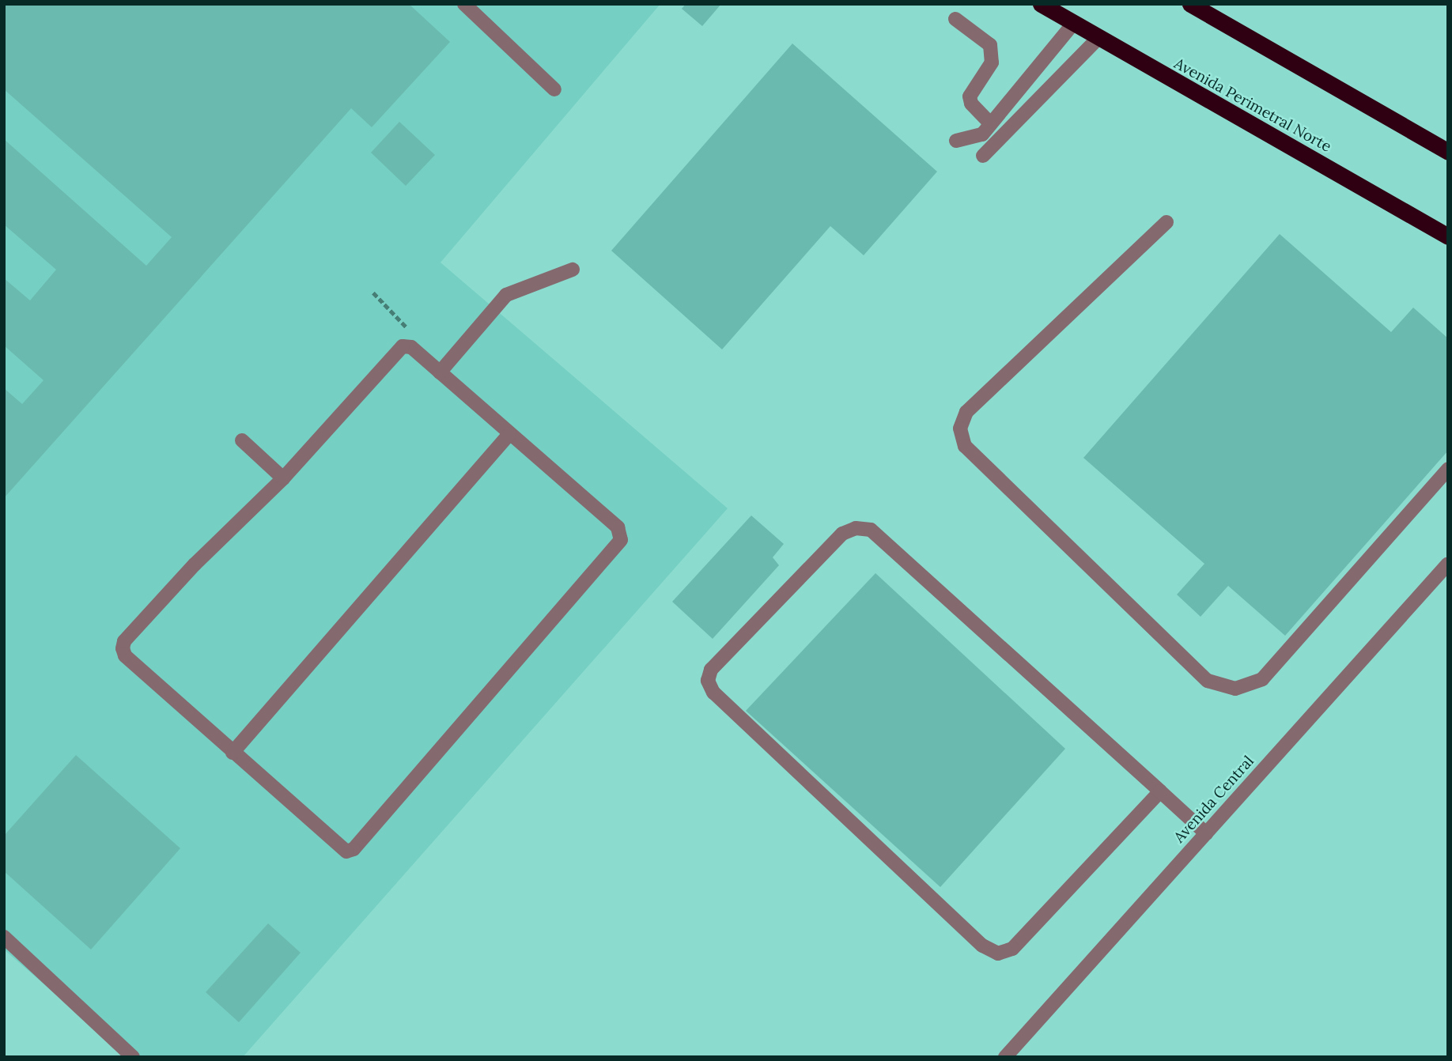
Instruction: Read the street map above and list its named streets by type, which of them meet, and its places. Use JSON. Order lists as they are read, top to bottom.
{
  "streets": {
    "highway": ["Avenida Perimetral Norte"],
    "street": ["Avenida Central"]
  }
}
